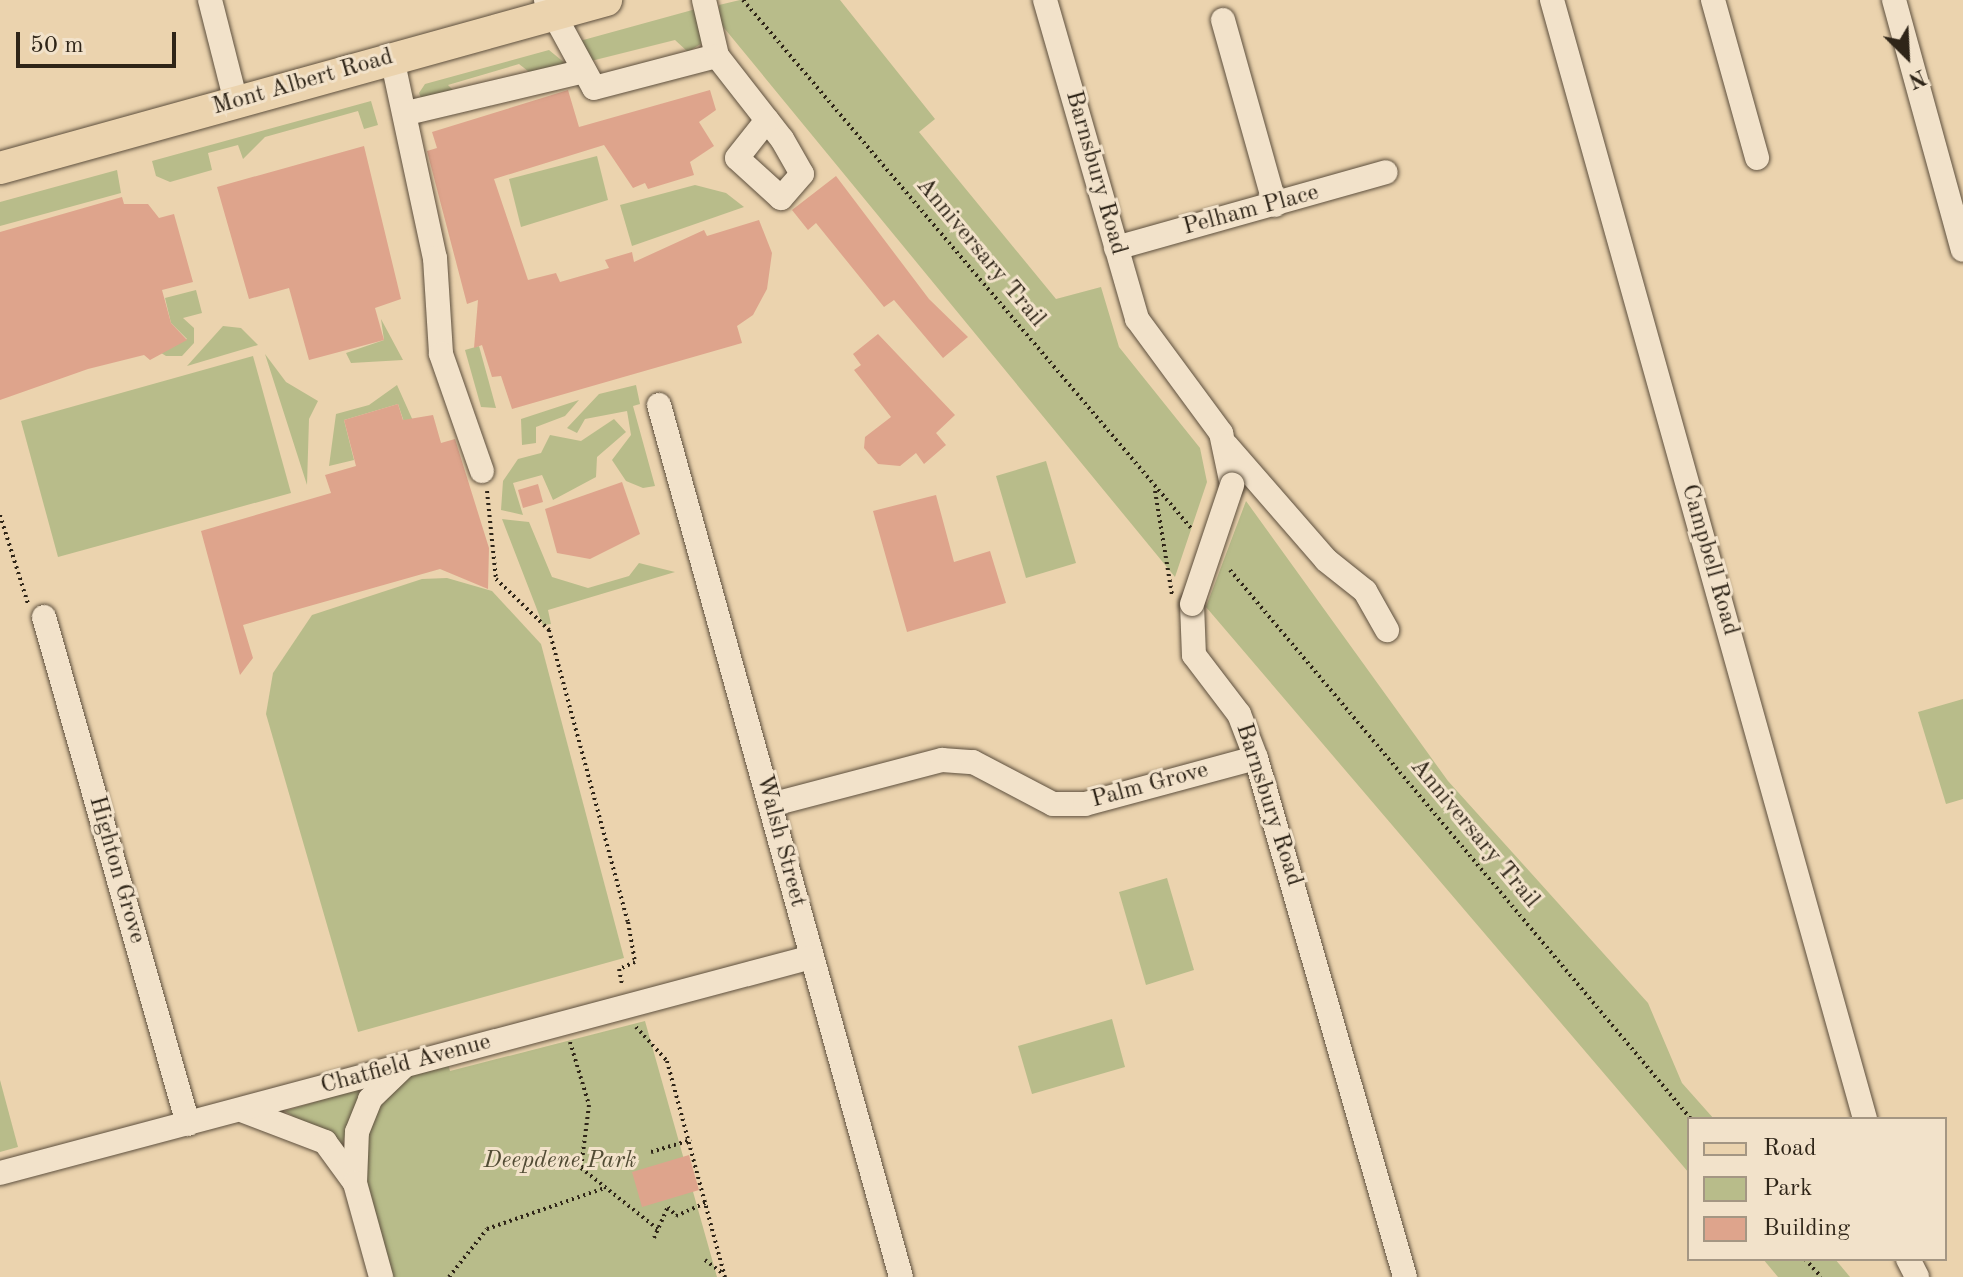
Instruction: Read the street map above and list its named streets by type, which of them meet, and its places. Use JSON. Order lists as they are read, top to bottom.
{
  "streets": {
    "main road": ["Mont Albert Road"],
    "street": [
      "Barnsbury Road",
      "Pelham Place",
      "Campbell Road",
      "Palm Grove",
      "Walsh Street",
      "Highton Grove",
      "Chatfield Avenue"
    ],
    "path": ["Anniversary Trail"]
  },
  "crossings": [
    ["Barnsbury Road", "Pelham Place"],
    ["Barnsbury Road", "Palm Grove"],
    ["Palm Grove", "Walsh Street"],
    ["Walsh Street", "Chatfield Avenue"],
    ["Highton Grove", "Chatfield Avenue"]
  ],
  "parks": ["Deepdene Park"],
  "legend": ["Road", "Park", "Building"],
  "scale_bar": "50 m",
  "north": "bottom right"
}
